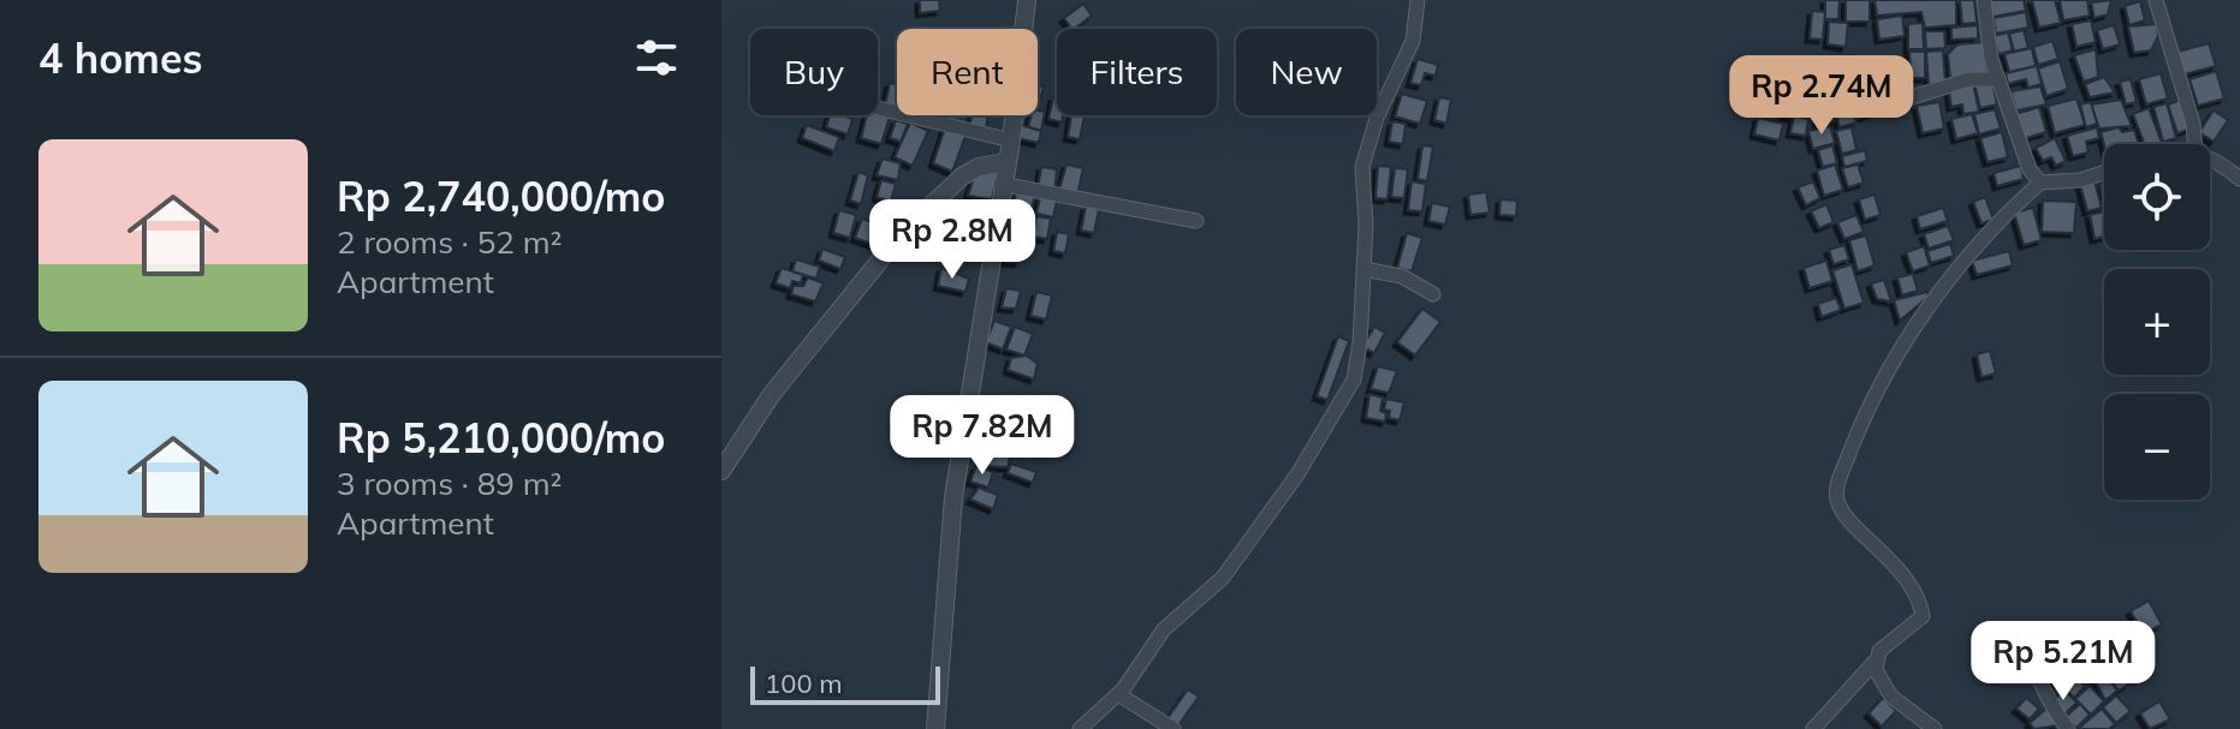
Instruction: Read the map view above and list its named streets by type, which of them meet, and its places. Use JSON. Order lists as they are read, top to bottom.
{
  "scale_bar": "100 m",
  "page": {
    "heading": "4 homes",
    "chip": [
      "Buy",
      "Rent",
      "Filters",
      "New"
    ],
    "price": [
      "Rp 2.74M",
      "Rp 2.8M",
      "Rp 7.82M",
      "Rp 5.21M"
    ],
    "list": [
      {
        "name": "Rp 2,740,000/mo",
        "note": "2 rooms · 52 m² · Apartment"
      },
      {
        "name": "Rp 5,210,000/mo",
        "note": "3 rooms · 89 m² · Apartment"
      }
    ],
    "map_buttons": ["+", "−"],
    "scale": "100 m"
  }
}
